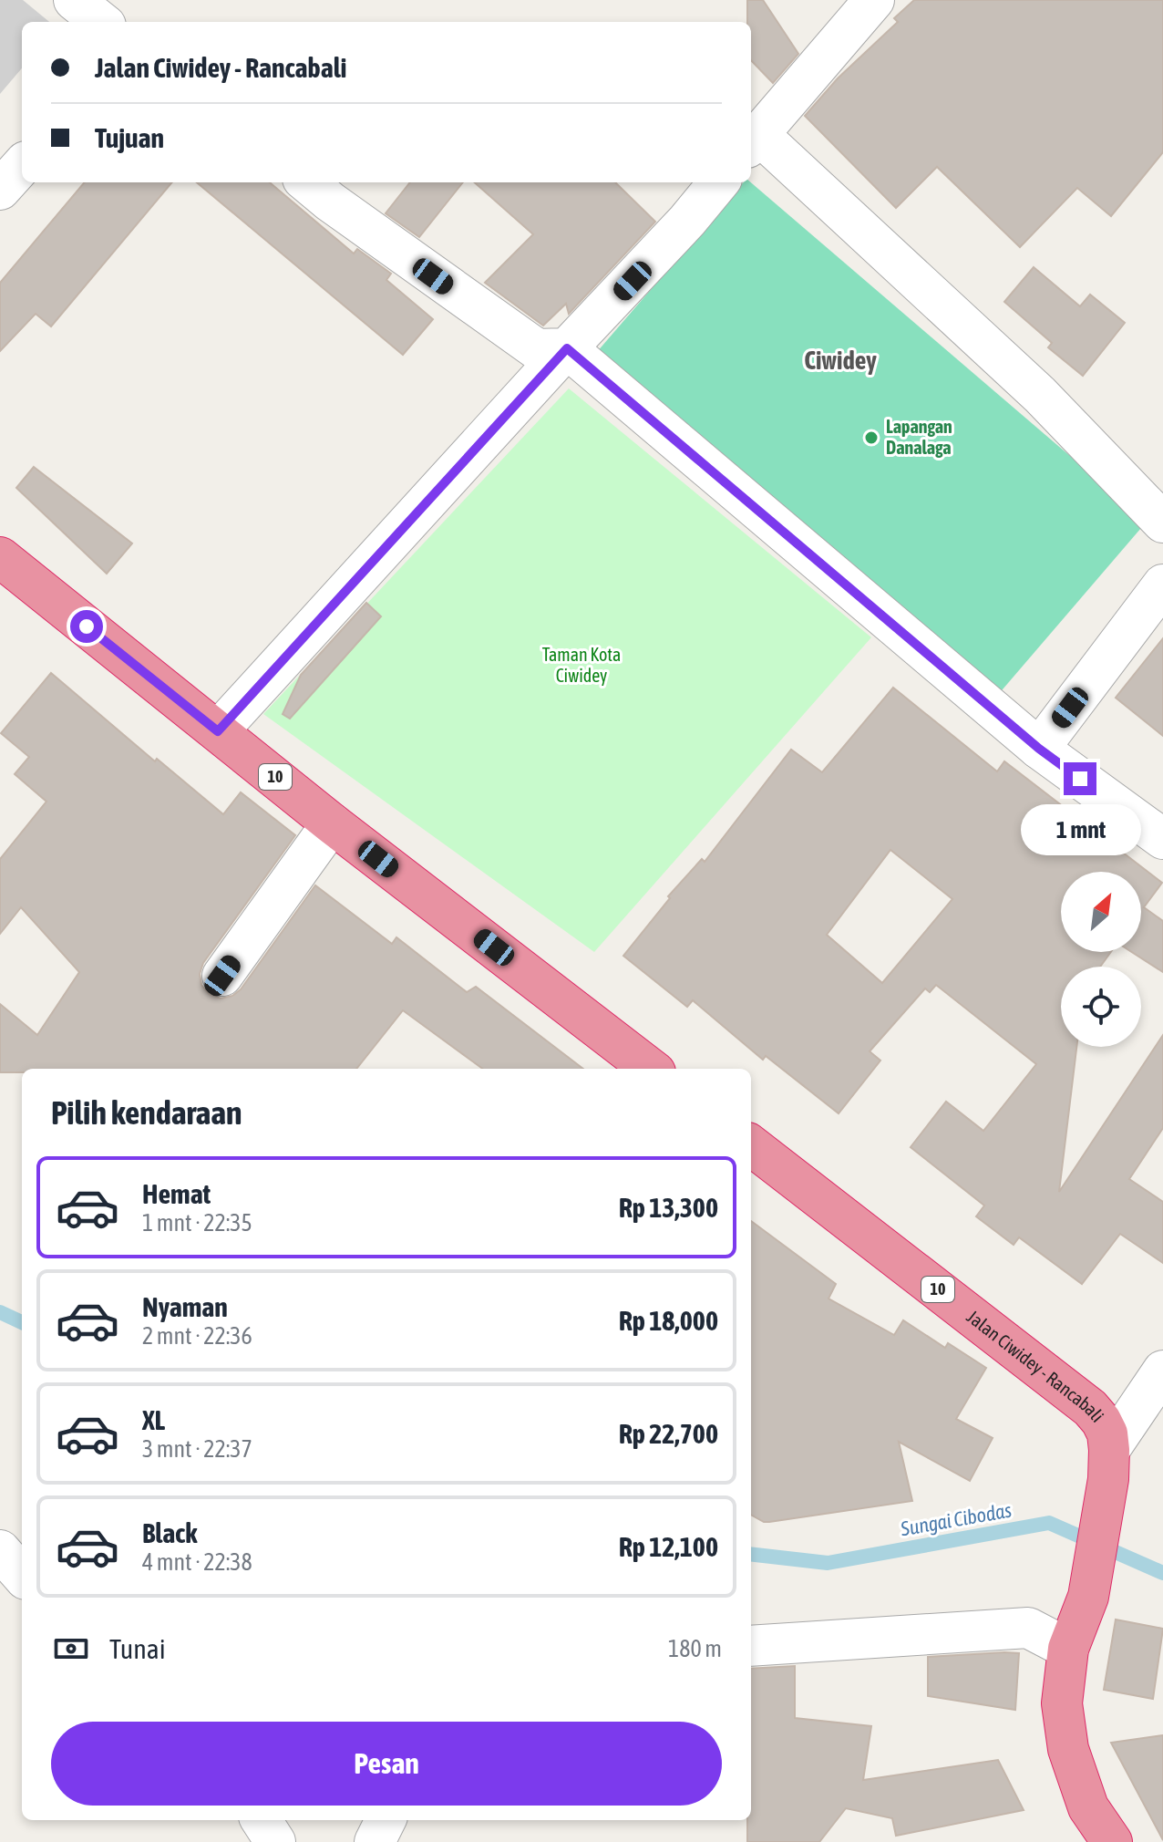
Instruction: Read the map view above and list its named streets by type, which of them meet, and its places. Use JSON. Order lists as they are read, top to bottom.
{
  "streets": {
    "highway": ["10", "Jalan Ciwidey - Rancabali"]
  },
  "crossings": [
    ["10", "Jalan Ciwidey - Rancabali"]
  ],
  "districts": ["Ciwidey"],
  "water": ["Sungai Cibodas"],
  "parks": ["Taman Kota Ciwidey"],
  "places": ["Lapangan Danalaga"],
  "north": "top right",
  "page": {
    "banner": ["Jalan Ciwidey - Rancabali", "Tujuan"],
    "bubble": "1 mnt",
    "heading": "Pilih kendaraan",
    "list": [
      {
        "name": "Hemat",
        "note": "1 mnt · 22:35",
        "value": "Rp 13,300"
      },
      {
        "name": "Nyaman",
        "note": "2 mnt · 22:36",
        "value": "Rp 18,000"
      },
      {
        "name": "XL",
        "note": "3 mnt · 22:37",
        "value": "Rp 22,700"
      },
      {
        "name": "Black",
        "note": "4 mnt · 22:38",
        "value": "Rp 12,100"
      }
    ],
    "pay": ["Tunai", "180 m"],
    "buttons": "Pesan"
  }
}
